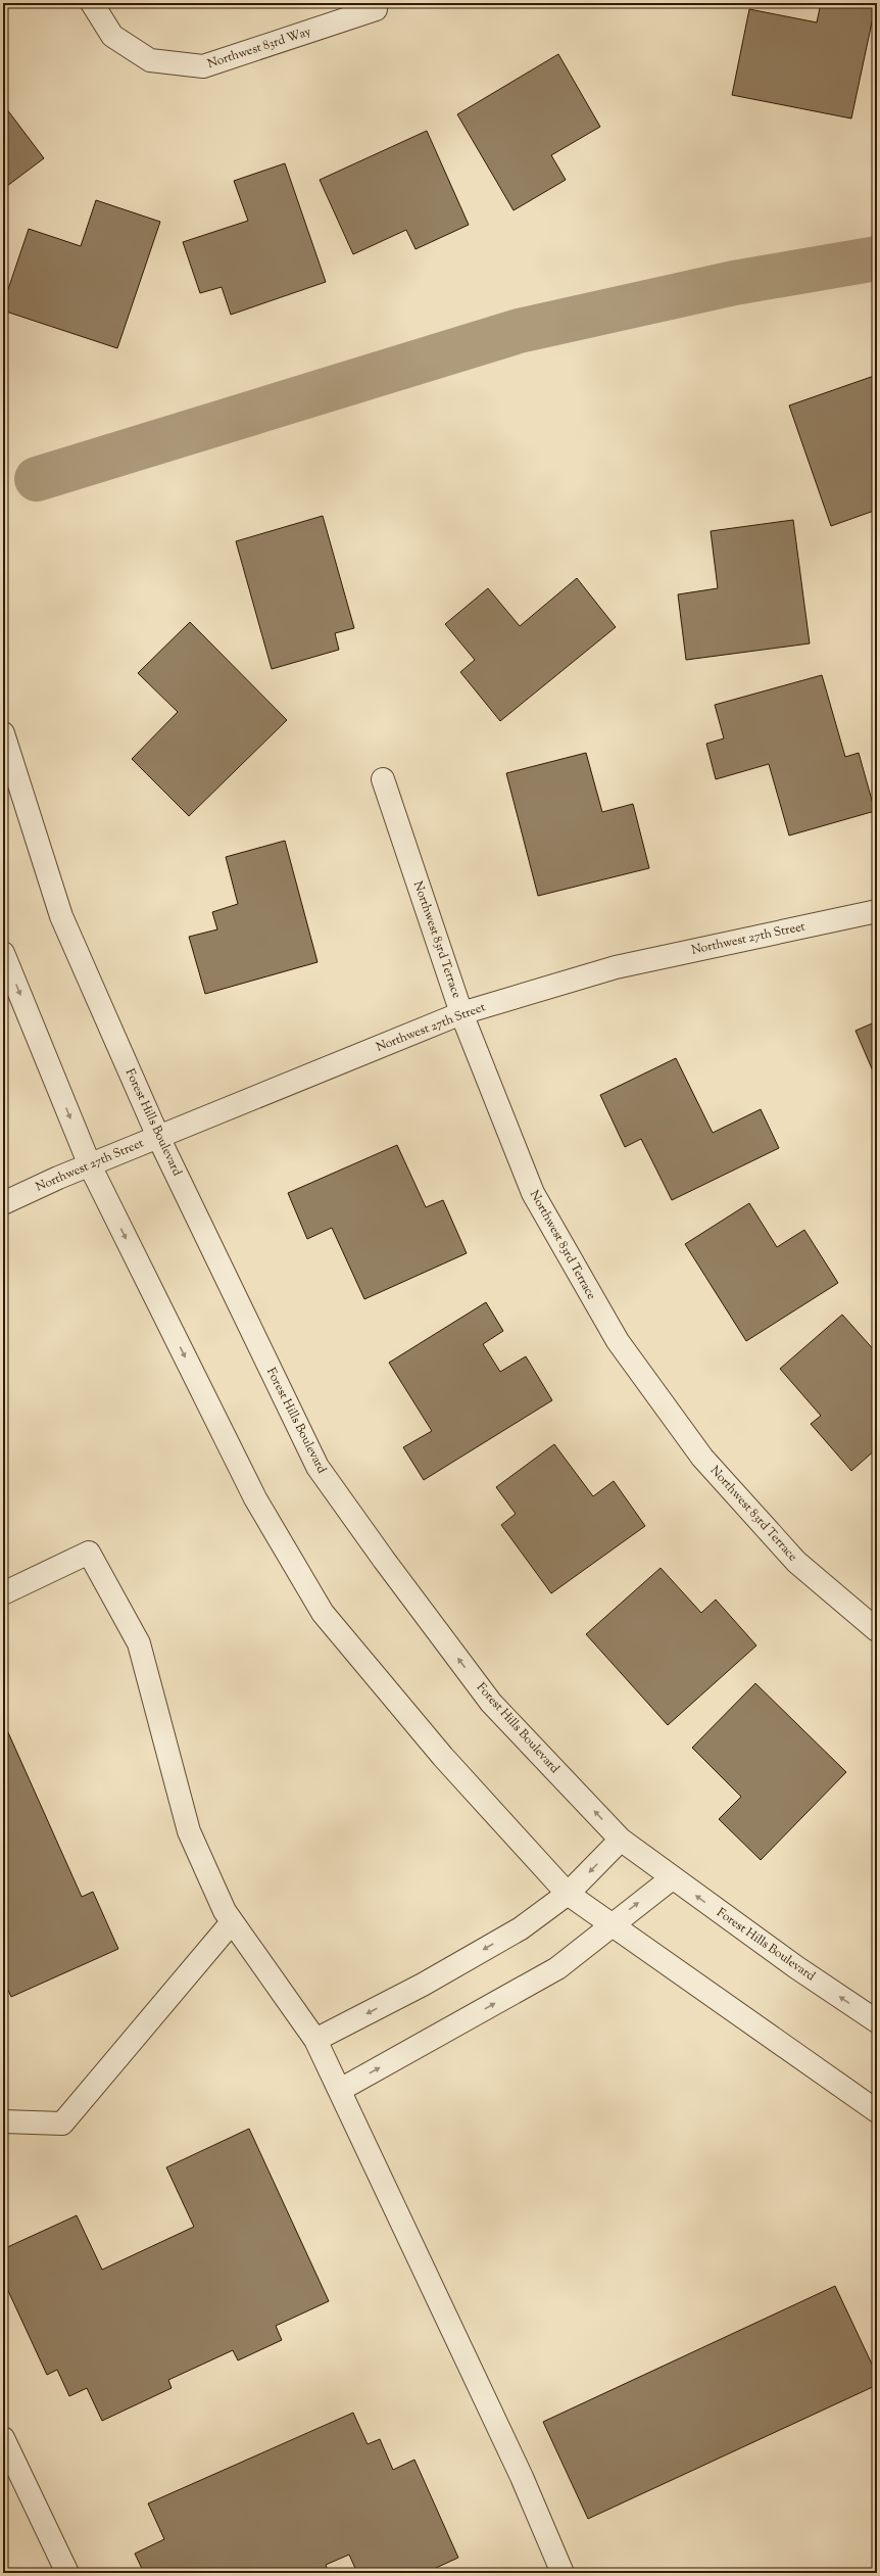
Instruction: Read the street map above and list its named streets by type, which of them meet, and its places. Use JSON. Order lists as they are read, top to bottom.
{
  "streets": {
    "street": [
      "Northwest 83rd Way",
      "Northwest 27th Street",
      "Northwest 83rd Terrace",
      "Forest Hills Boulevard"
    ]
  },
  "crossings": [
    ["Northwest 27th Street", "Northwest 83rd Terrace"],
    ["Northwest 27th Street", "Forest Hills Boulevard"]
  ]
}
